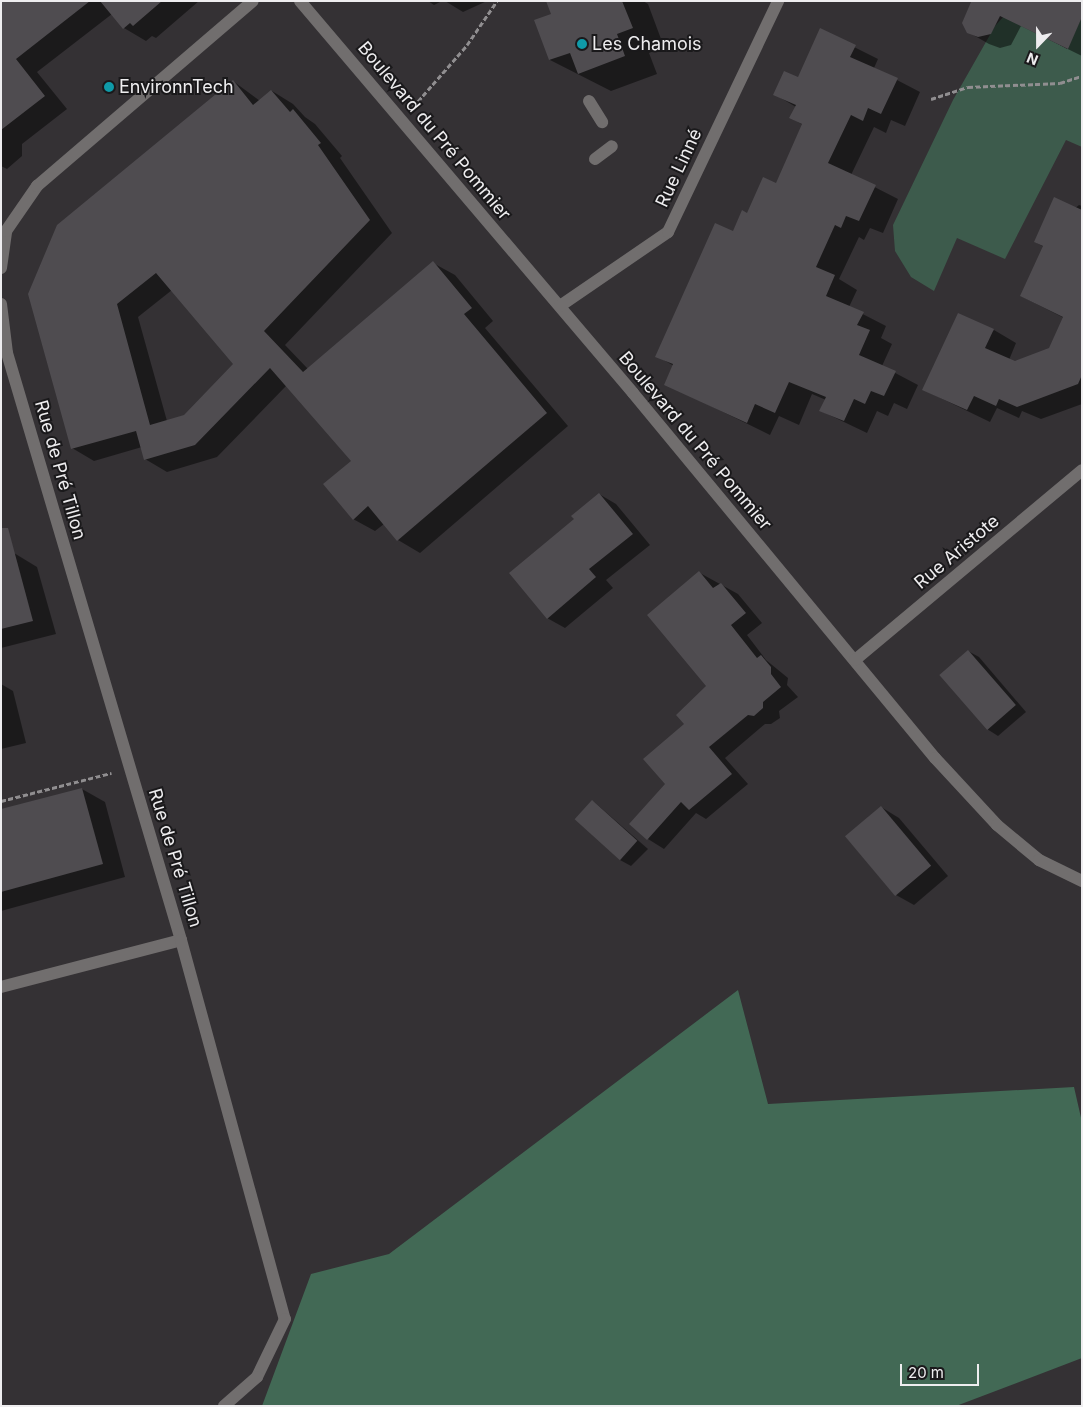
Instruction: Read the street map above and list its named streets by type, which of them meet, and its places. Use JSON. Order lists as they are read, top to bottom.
{
  "streets": {
    "street": [
      "Boulevard du Pré Pommier",
      "Rue Linné",
      "Rue de Pré Tillon",
      "Rue Aristote"
    ]
  },
  "crossings": [
    ["Boulevard du Pré Pommier", "Rue Linné"],
    ["Boulevard du Pré Pommier", "Rue Aristote"]
  ],
  "places": ["Les Chamois", "EnvironnTech"],
  "scale_bar": "20 m",
  "north": "bottom"
}
